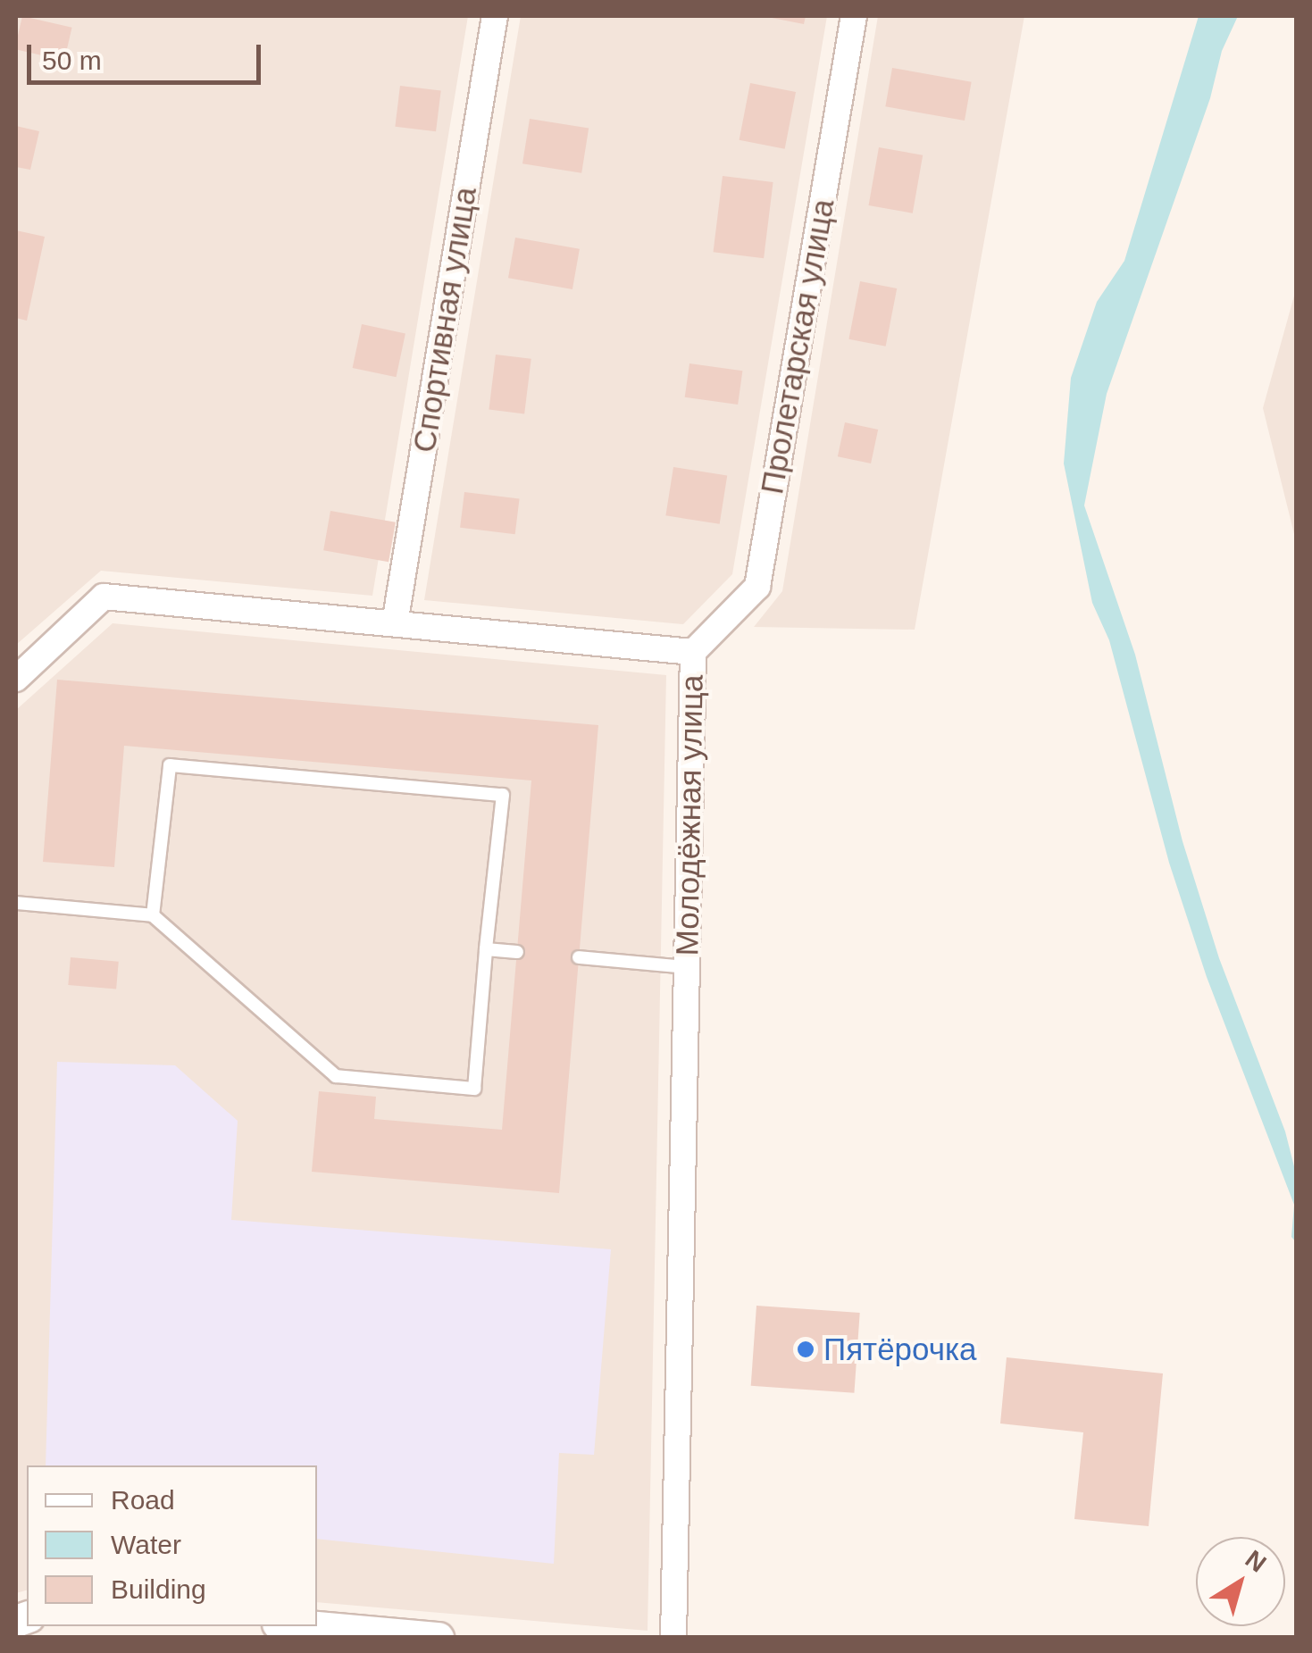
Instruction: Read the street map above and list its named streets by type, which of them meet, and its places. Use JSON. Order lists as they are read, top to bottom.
{
  "streets": {
    "street": ["Спортивная улица", "Пролетарская улица", "Молодёжная улица"]
  },
  "crossings": [
    ["Спортивная улица", "Молодёжная улица"],
    ["Пролетарская улица", "Молодёжная улица"]
  ],
  "places": ["Пятёрочка"],
  "legend": ["Road", "Water", "Building"],
  "scale_bar": "50 m",
  "north": "top right"
}
